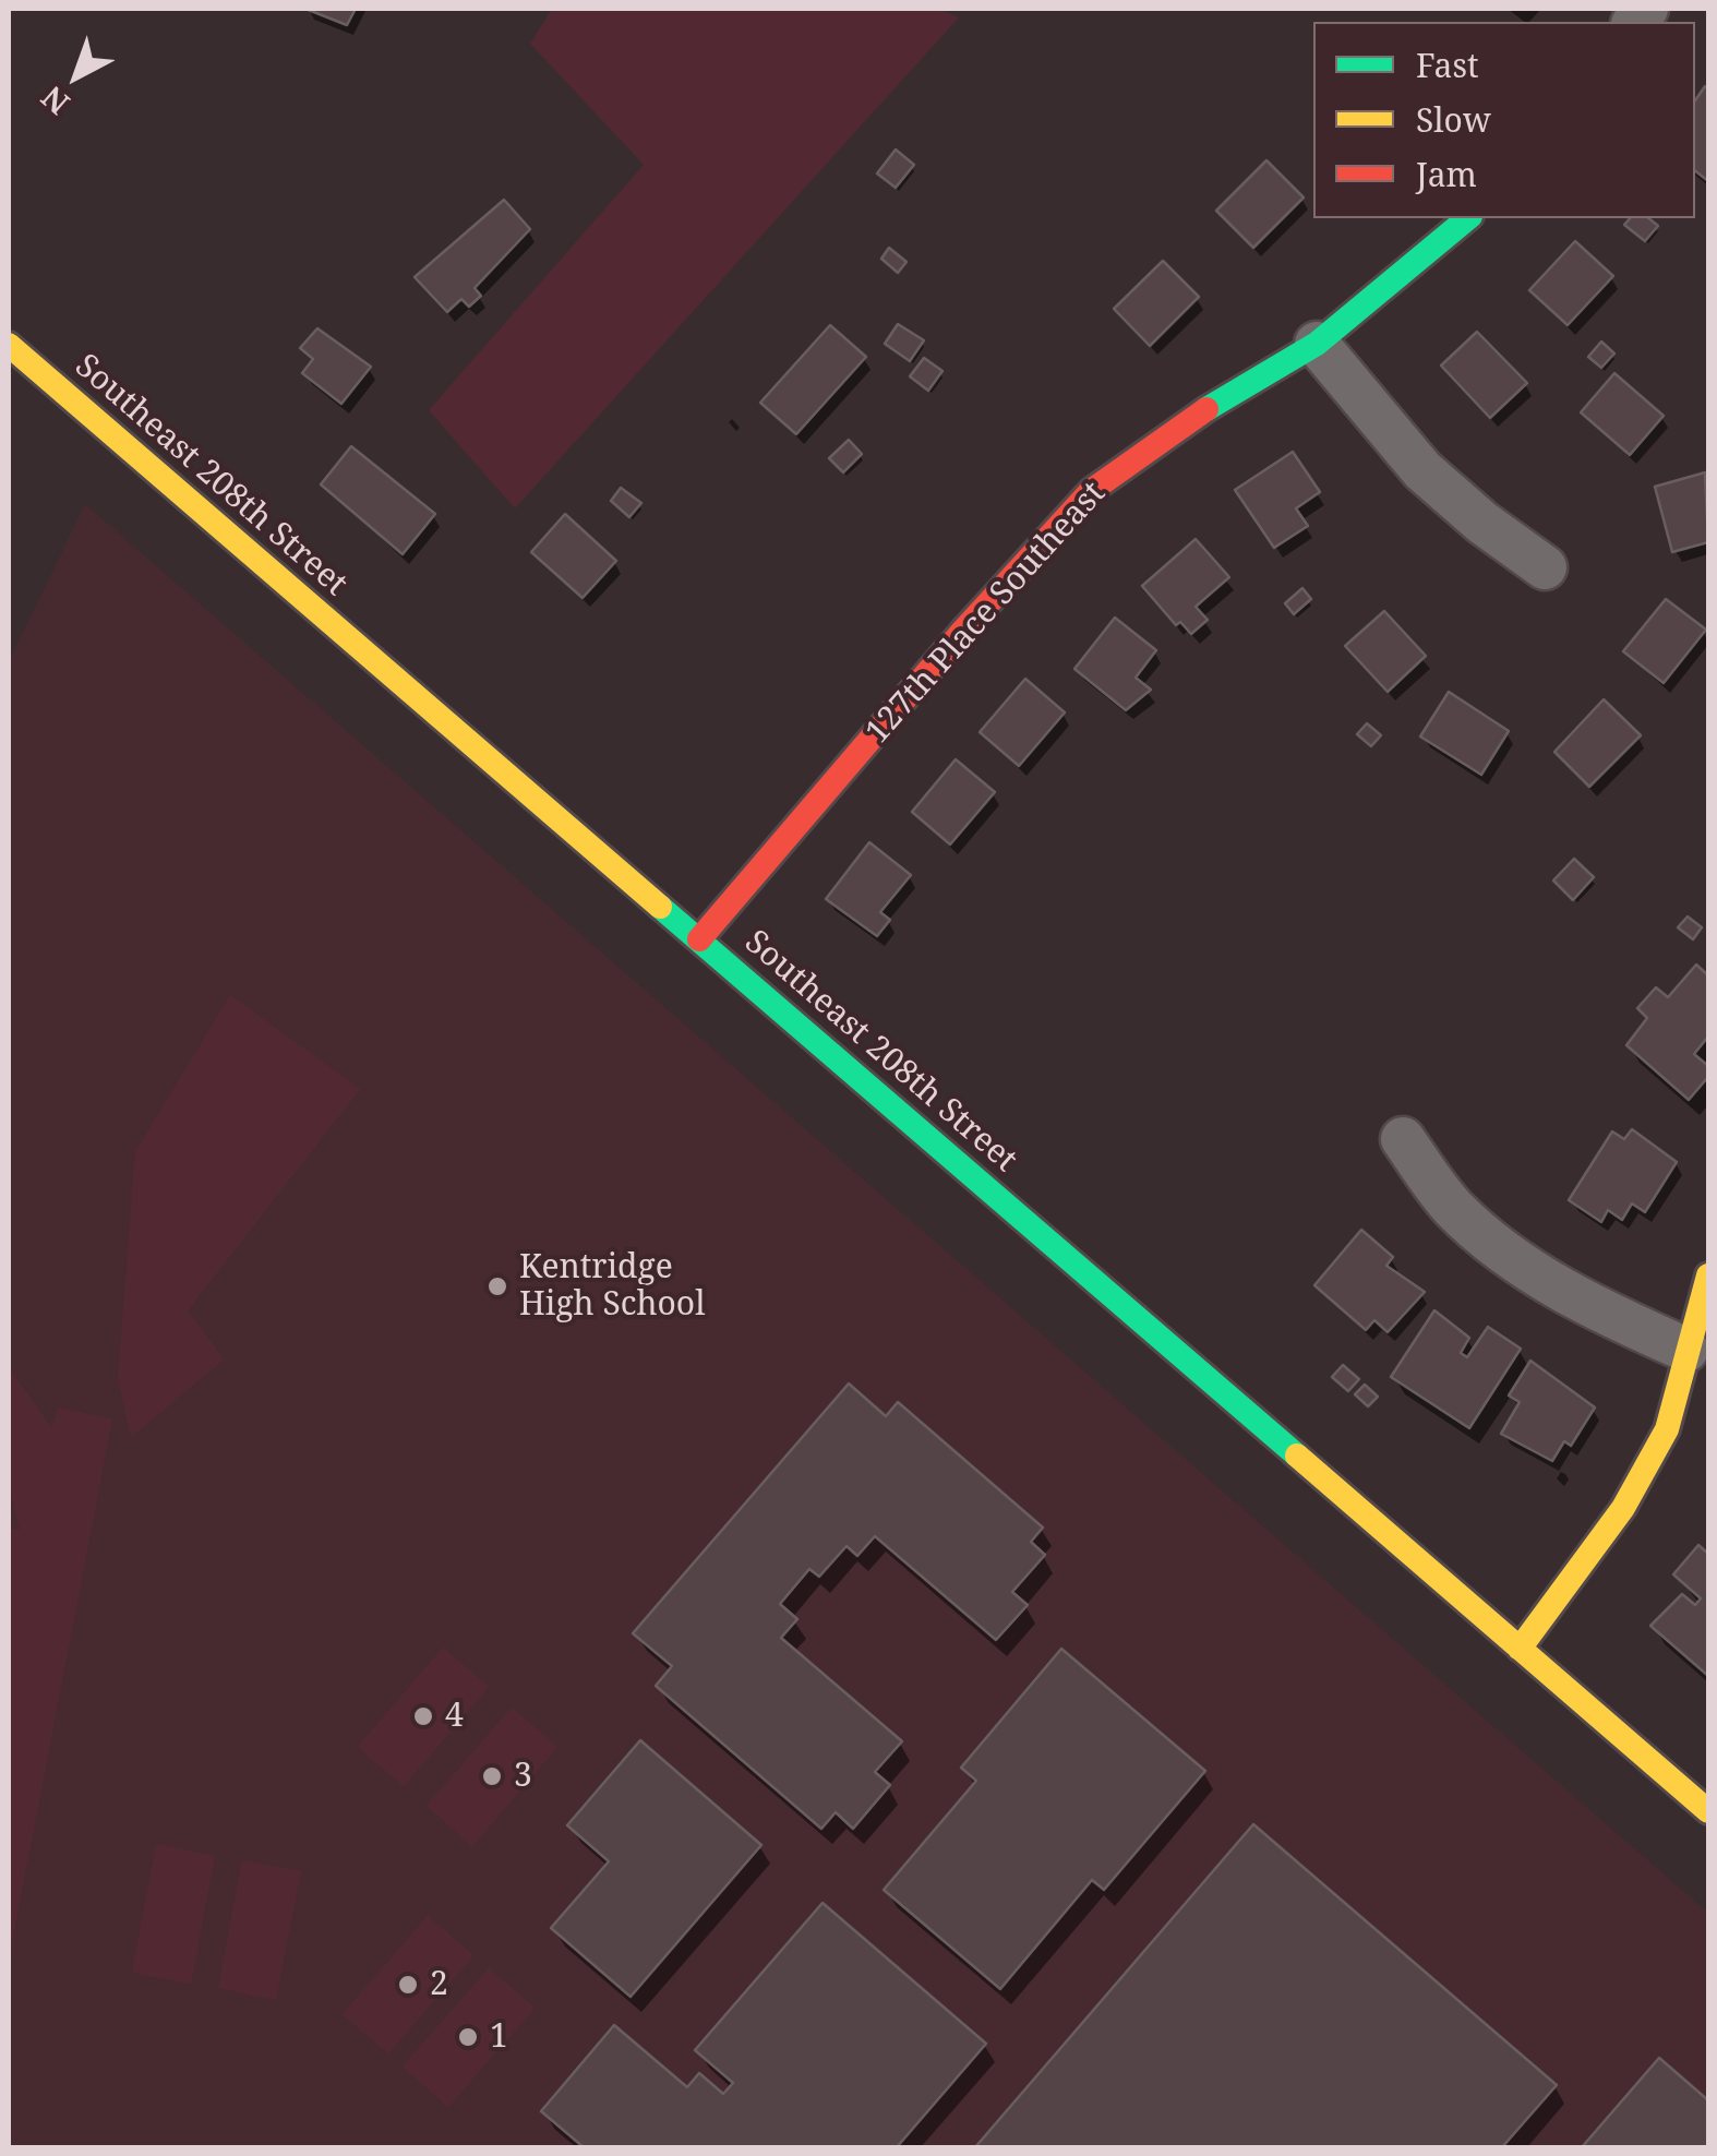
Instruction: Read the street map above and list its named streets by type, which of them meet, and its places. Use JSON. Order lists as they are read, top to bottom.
{
  "streets": {
    "main road": ["Southeast 208th Street", "127th Place Southeast"]
  },
  "crossings": [
    ["Southeast 208th Street", "127th Place Southeast"]
  ],
  "places": [
    "Kentridge High School",
    "4",
    "3",
    "2",
    "1"
  ],
  "legend": ["Fast", "Slow", "Jam"],
  "north": "bottom left"
}
